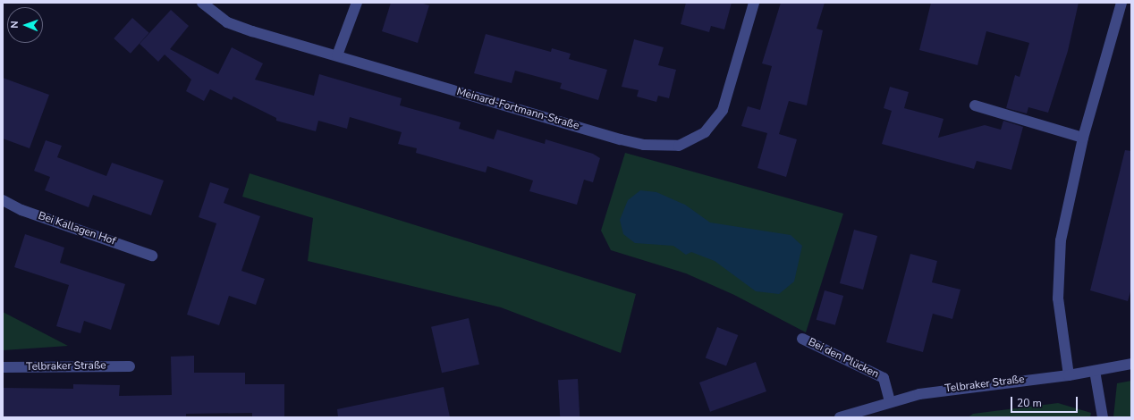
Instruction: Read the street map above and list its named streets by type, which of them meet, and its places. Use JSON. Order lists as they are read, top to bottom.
{
  "streets": {
    "street": [
      "Meinard-Fortmann-Straße",
      "Bei Kallagen Hof",
      "Bei den Plücken",
      "Telbraker Straße"
    ]
  },
  "crossings": [
    ["Bei den Plücken", "Telbraker Straße"]
  ],
  "scale_bar": "20 m",
  "north": "left"
}
